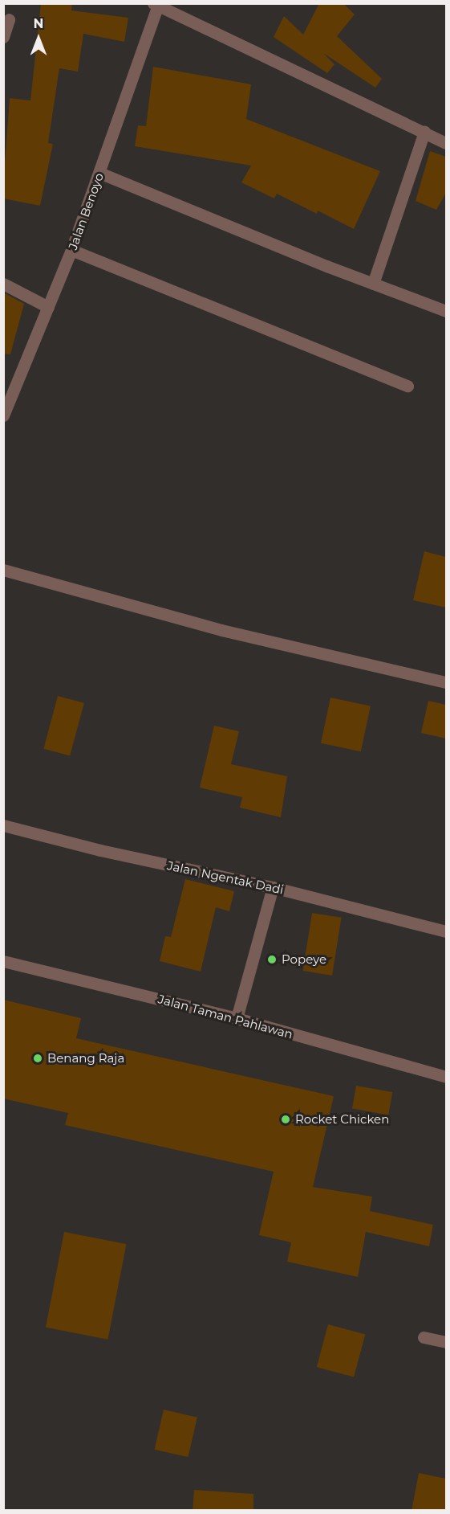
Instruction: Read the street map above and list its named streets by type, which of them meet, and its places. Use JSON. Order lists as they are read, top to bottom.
{
  "streets": {
    "street": ["Jalan Benoyo", "Jalan Ngentak Dadi", "Jalan Taman Pahlawan"]
  },
  "places": ["Popeye", "Benang Raja", "Rocket Chicken"],
  "north": "top"
}
